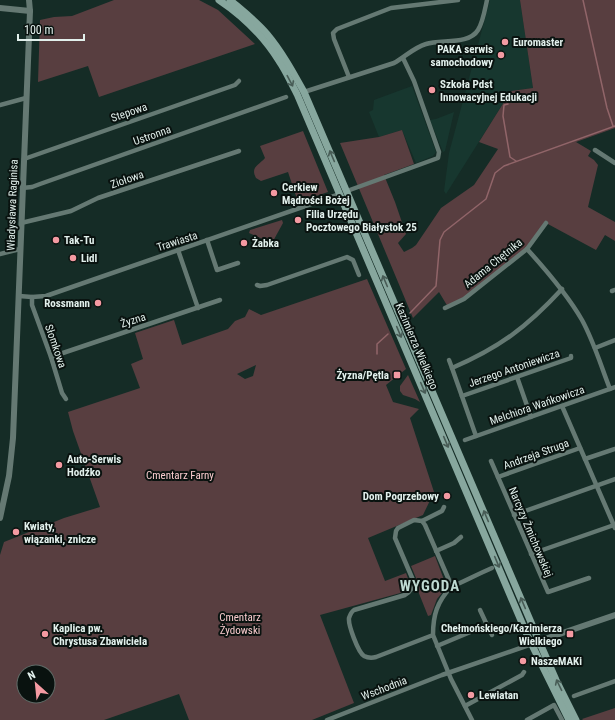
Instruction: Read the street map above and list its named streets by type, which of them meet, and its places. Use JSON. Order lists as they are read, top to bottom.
{
  "streets": {
    "main road": ["Kazimierza Wielkiego"],
    "street": [
      "Stepowa",
      "Ustronna",
      "Ziołowa",
      "Władysława Raginisa",
      "Trawiasta",
      "Adama Chętnika",
      "Żyzna",
      "Słomkowa",
      "Jerzego Antoniewicza",
      "Melchiora Wańkowicza",
      "Andrzeja Struga",
      "Narcyzy Żmichowskiej",
      "Wschodnia"
    ]
  },
  "crossings": [
    ["Stepowa", "Władysława Raginisa"],
    ["Ustronna", "Władysława Raginisa"],
    ["Ziołowa", "Władysława Raginisa"],
    ["Władysława Raginisa", "Trawiasta"],
    ["Trawiasta", "Słomkowa"],
    ["Trawiasta", "Kazimierza Wielkiego"],
    ["Żyzna", "Słomkowa"],
    ["Kazimierza Wielkiego", "Wschodnia"],
    ["Jerzego Antoniewicza", "Melchiora Wańkowicza"],
    ["Andrzeja Struga", "Narcyzy Żmichowskiej"]
  ],
  "districts": ["WYGODA"],
  "parks": ["Cmentarz Farny", "Cmentarz Żydowski"],
  "places": {
    "other": [
      "Euromaster",
      "PAKA serwis samochodowy",
      "Szkoła Pdst Innowacyjnej Edukacji",
      "Cerkiew Mądrości Bożej",
      "Filia Urzędu Pocztowego Białystok 25",
      "Tak-Tu",
      "Żabka",
      "Lidl",
      "Rossmann",
      "Auto-Serwis Hodźko",
      "Dom Pogrzebowy",
      "Kwiaty, wiązanki, znicze",
      "Kaplica pw. Chrystusa Zbawiciela",
      "NaszeMAKi",
      "Lewiatan"
    ],
    "transit": ["Żyzna/Pętla", "Chełmońskiego/Kazimierza Wielkiego"]
  },
  "scale_bar": "100 m",
  "north": "top left"
}
